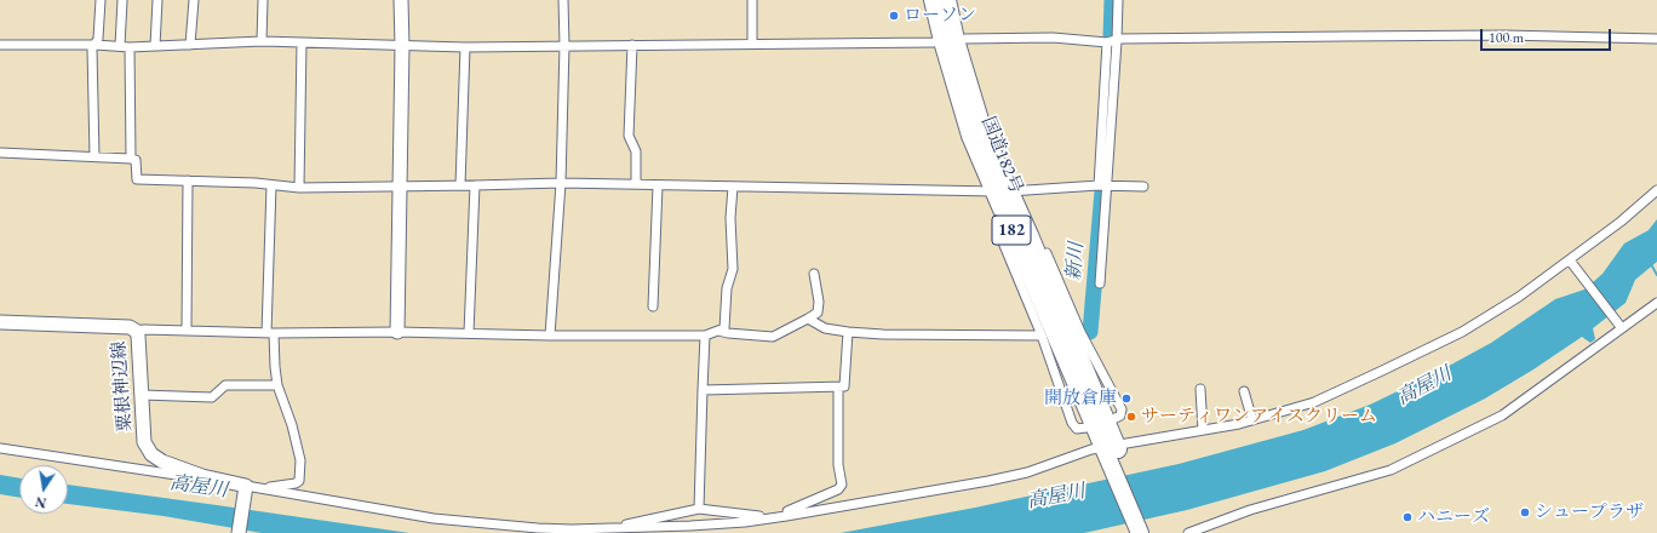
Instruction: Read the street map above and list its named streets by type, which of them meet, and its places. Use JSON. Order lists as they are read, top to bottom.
{
  "streets": {
    "highway": ["国道182号", "182"],
    "main road": ["粟根神辺線"]
  },
  "water": ["新川", "高屋川"],
  "places": [
    "ローソン",
    "開放倉庫",
    "サーティワンアイスクリーム",
    "シュープラザ",
    "ハニーズ"
  ],
  "scale_bar": "100 m",
  "north": "bottom"
}
